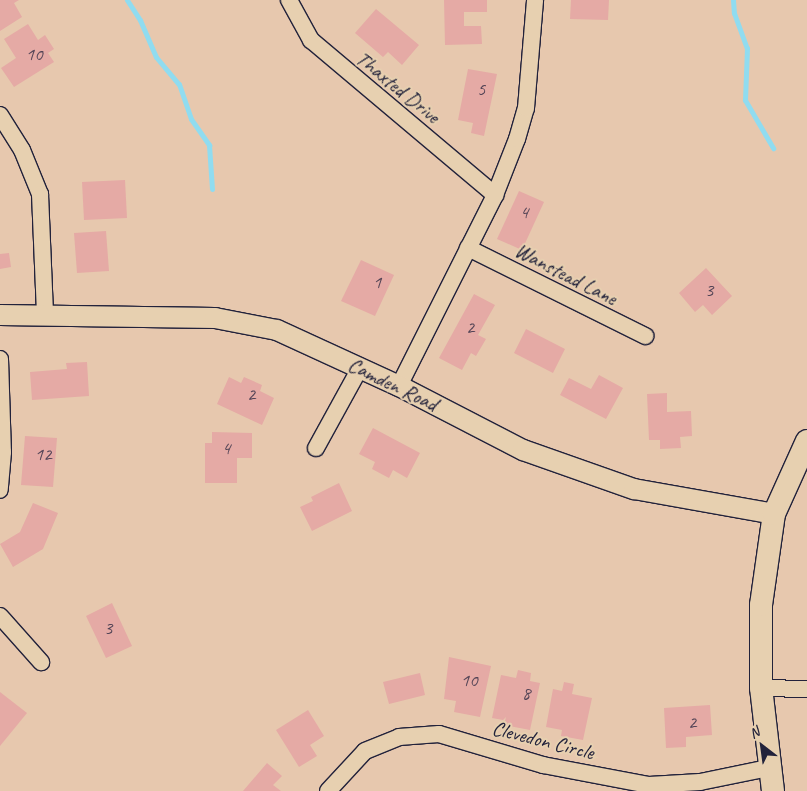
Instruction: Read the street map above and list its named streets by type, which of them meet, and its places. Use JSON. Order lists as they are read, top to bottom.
{
  "streets": {
    "street": [
      "Thaxted Drive",
      "Wanstead Lane",
      "Camden Road",
      "Clevedon Circle"
    ]
  },
  "house_numbers": [
    "10",
    "5",
    "4",
    "1",
    "3",
    "2",
    "2",
    "4",
    "12",
    "3",
    "10",
    "8",
    "2"
  ],
  "north": "top left"
}
